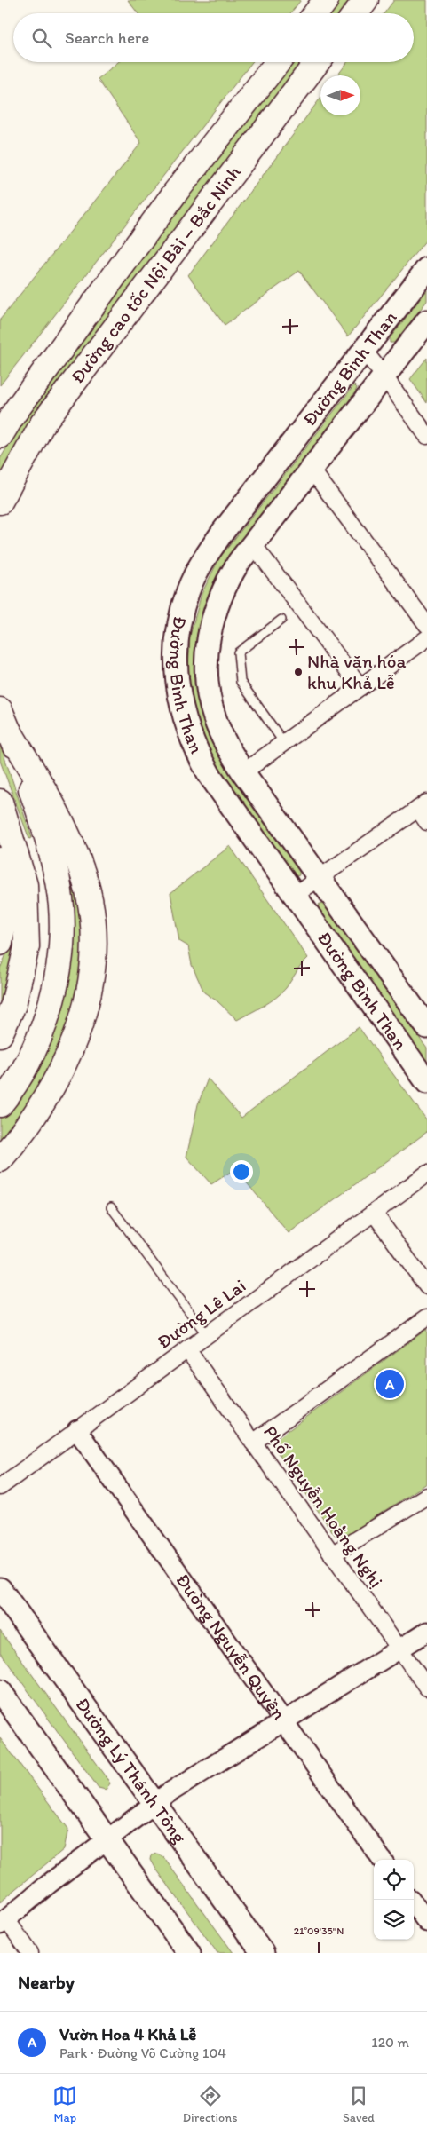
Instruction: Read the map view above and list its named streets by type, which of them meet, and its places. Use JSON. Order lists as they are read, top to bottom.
{
  "streets": {
    "highway": ["Đường cao tốc Nội Bài – Bắc Ninh"],
    "main road": ["Đường Bình Than", "Đường Lý Thánh Tông"],
    "street": ["Đường Lê Lai", "Phố Nguyễn Hoằng Nghị", "Đường Nguyễn Quyền"]
  },
  "crossings": [
    ["Đường Lê Lai", "Phố Nguyễn Hoằng Nghị"],
    ["Đường Lê Lai", "Đường Nguyễn Quyền"]
  ],
  "places": ["Nhà văn hóa khu Khả Lễ"],
  "north": "right",
  "page": {
    "search": "Search here",
    "pins": "A",
    "heading": "Nearby",
    "list": [
      {
        "mark": "A",
        "name": "Vườn Hoa 4 Khả Lễ",
        "note": "Park · Đường Võ Cường 104",
        "value": "120 m"
      }
    ],
    "nav": ["Map", "Directions", "Saved"]
  },
  "coordinates": ["21°09'35\"N"]
}
